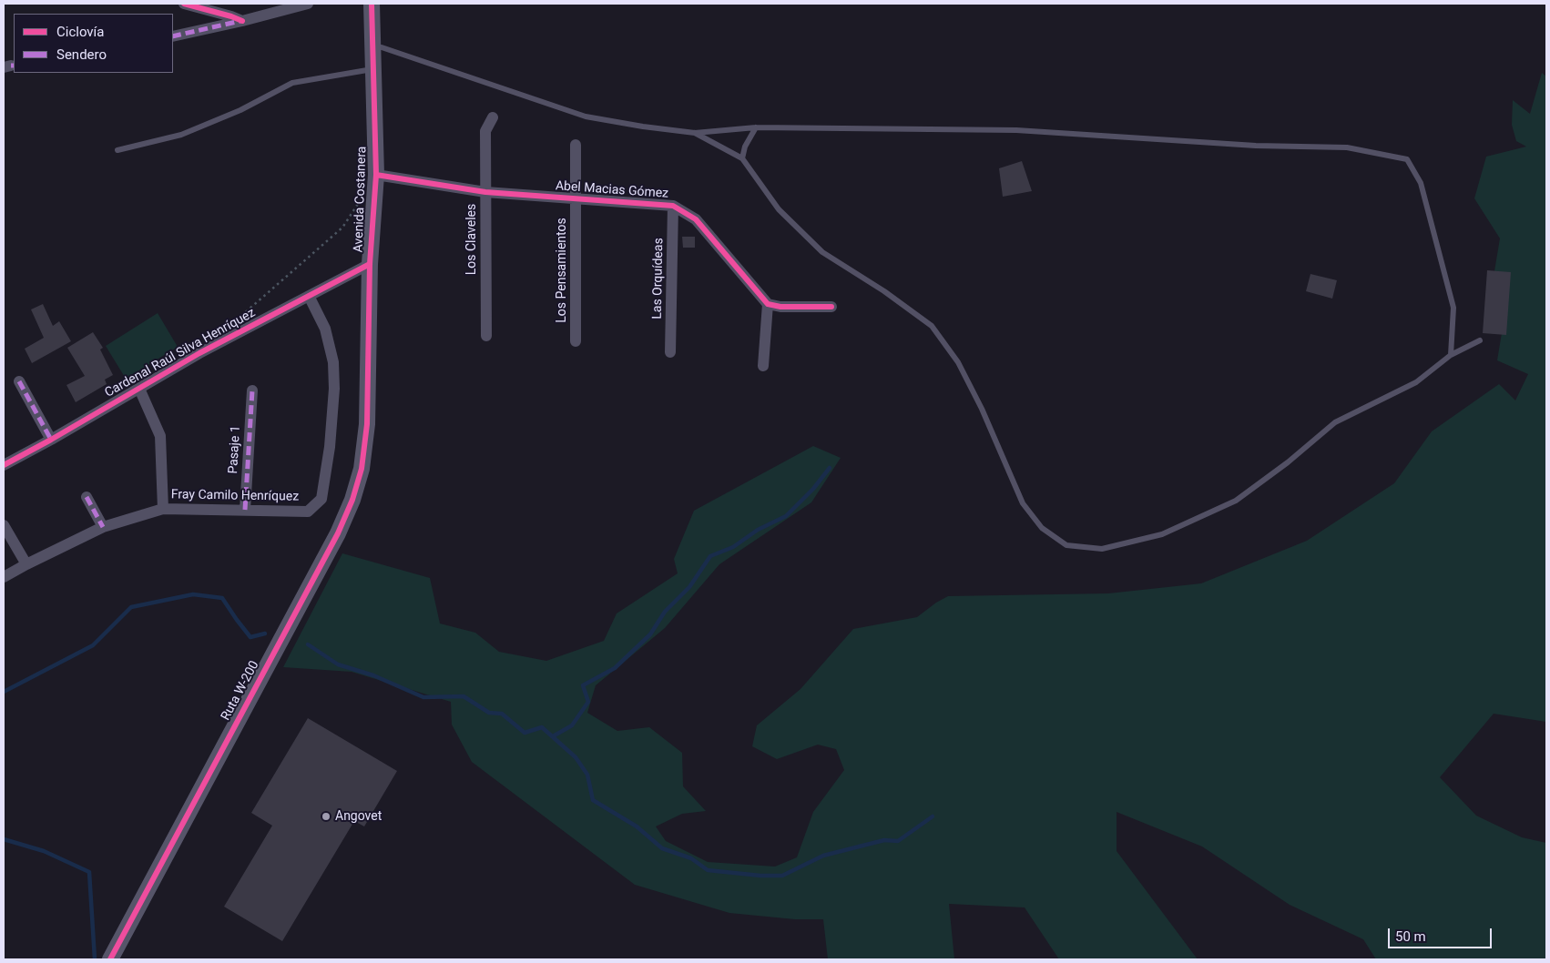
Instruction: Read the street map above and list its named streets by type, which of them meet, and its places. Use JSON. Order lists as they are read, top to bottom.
{
  "streets": {
    "street": [
      "Abel Macias Gómez",
      "Avenida Costanera",
      "Los Claveles",
      "Los Pensamientos",
      "Las Orquídeas",
      "Cardenal Raúl Silva Henríquez",
      "Pasaje 1",
      "Fray Camilo Henríquez",
      "Ruta W-200"
    ]
  },
  "crossings": [
    ["Abel Macias Gómez", "Avenida Costanera"],
    ["Abel Macias Gómez", "Los Claveles"],
    ["Abel Macias Gómez", "Los Pensamientos"],
    ["Abel Macias Gómez", "Las Orquídeas"],
    ["Avenida Costanera", "Cardenal Raúl Silva Henríquez"],
    ["Avenida Costanera", "Ruta W-200"],
    ["Cardenal Raúl Silva Henríquez", "Fray Camilo Henríquez"],
    ["Pasaje 1", "Fray Camilo Henríquez"]
  ],
  "places": ["Angovet"],
  "legend": ["Ciclovía", "Sendero"],
  "scale_bar": "50 m"
}
